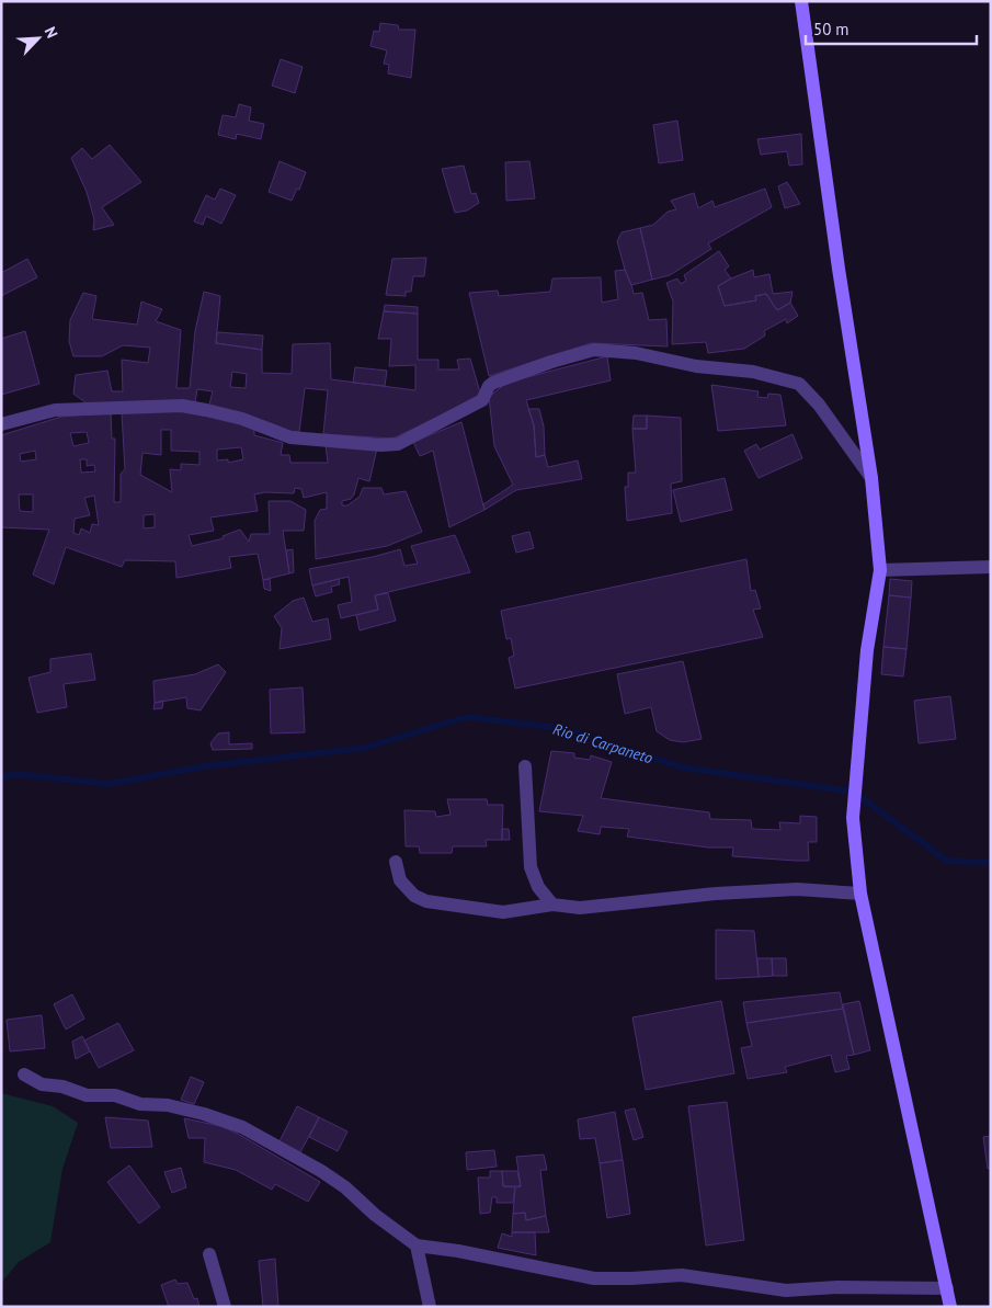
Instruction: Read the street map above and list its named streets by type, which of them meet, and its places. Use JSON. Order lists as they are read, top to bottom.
{
  "water": ["Rio di Carpaneto"],
  "scale_bar": "50 m",
  "north": "top right"
}
